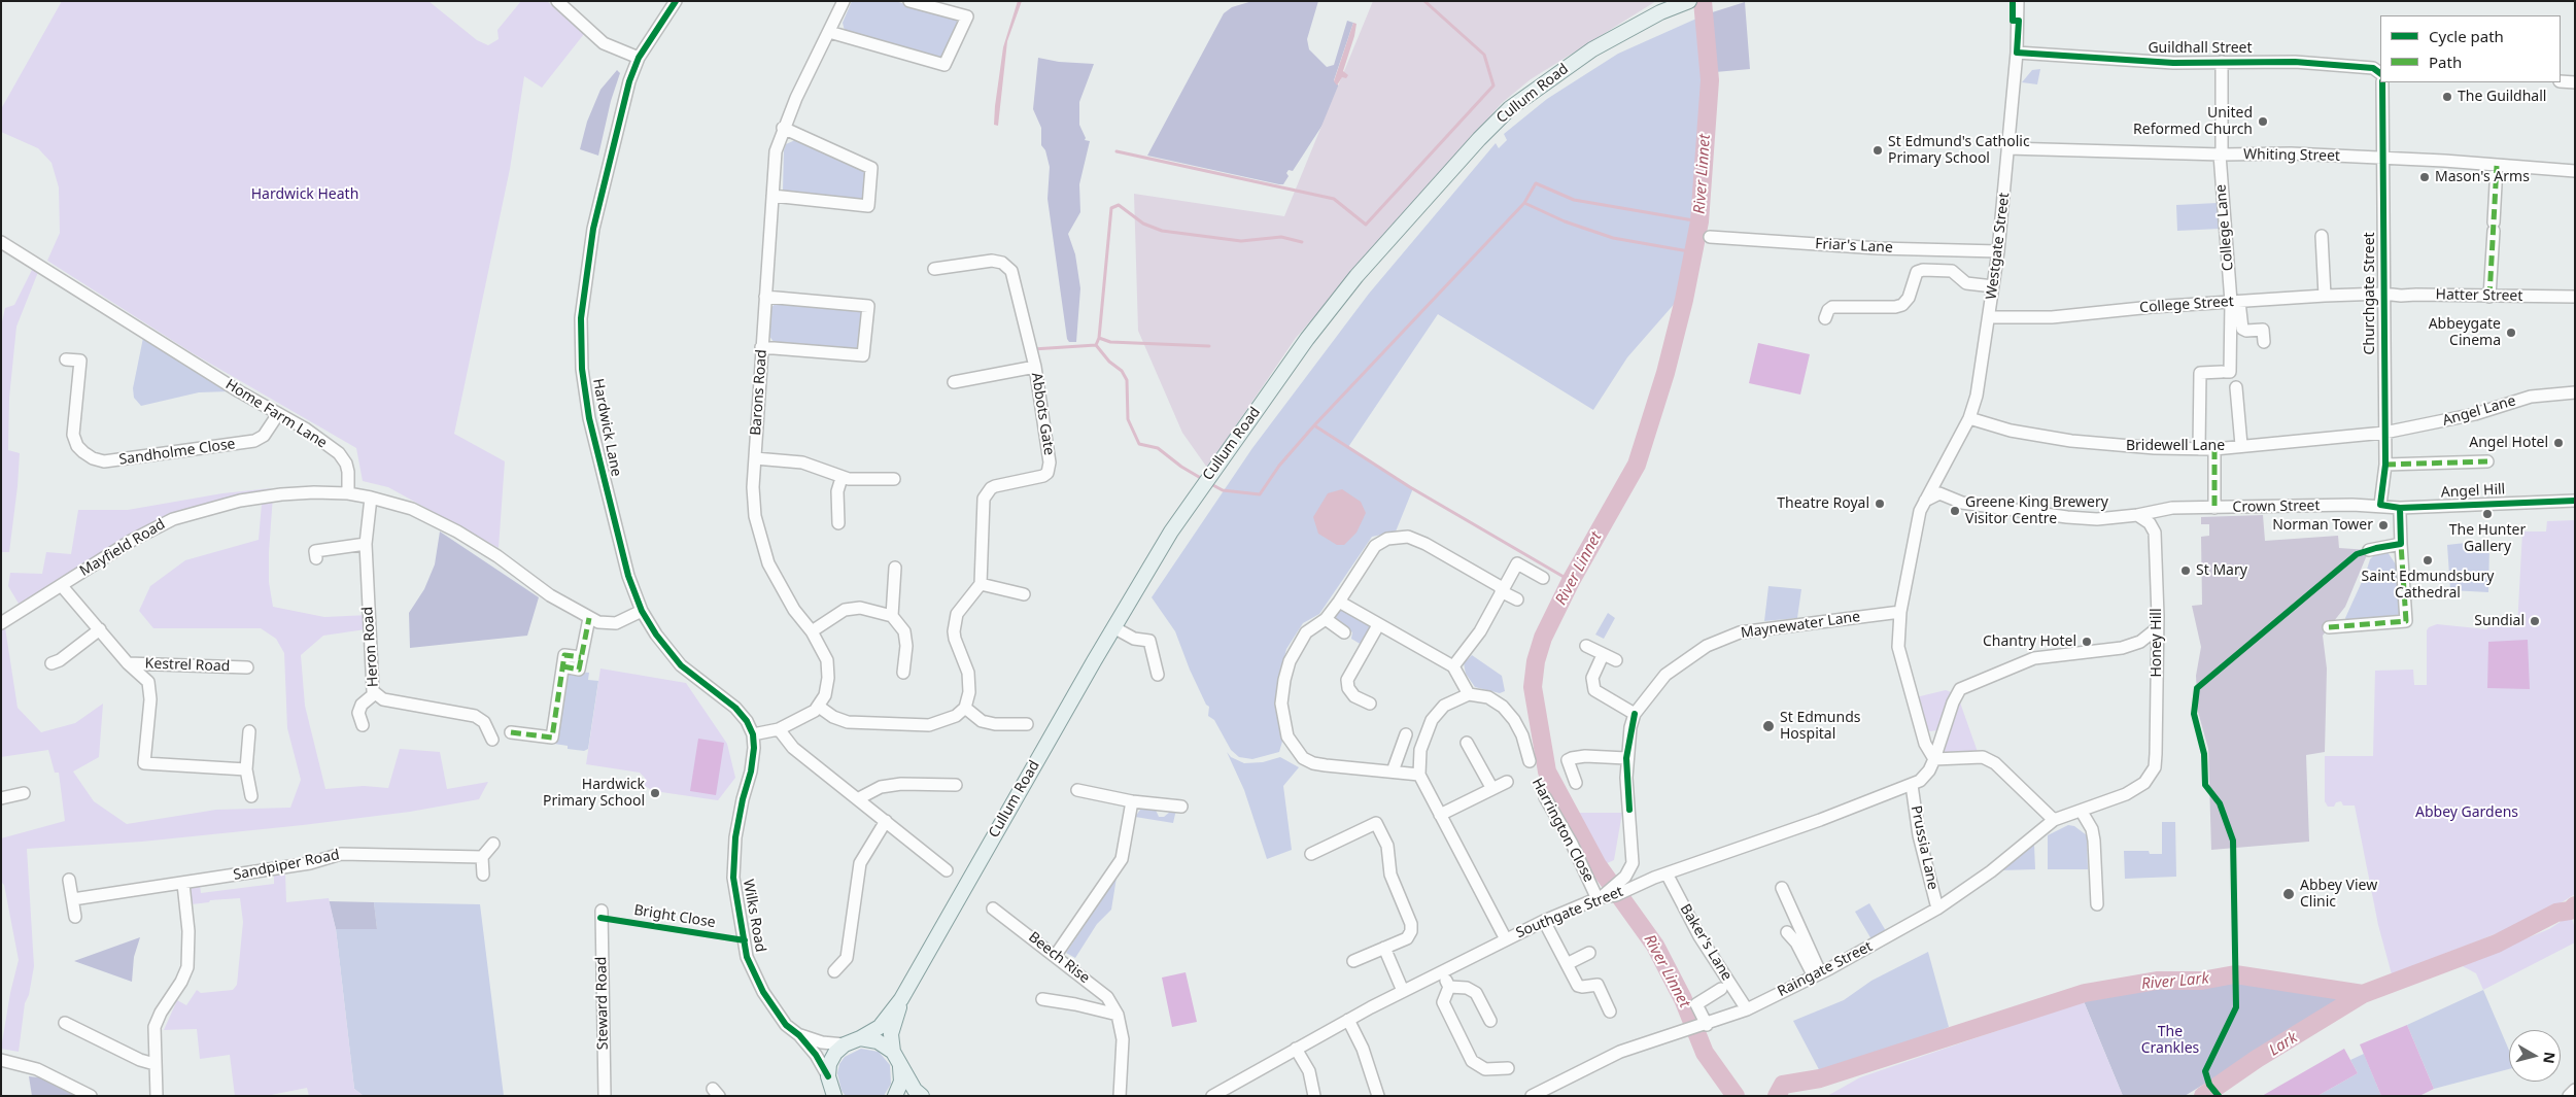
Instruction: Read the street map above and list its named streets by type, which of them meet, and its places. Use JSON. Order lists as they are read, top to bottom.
{
  "streets": {
    "main road": ["Cullum Road"],
    "street": [
      "Guildhall Street",
      "Whiting Street",
      "College Lane",
      "Friar's Lane",
      "Westgate Street",
      "Churchgate Street",
      "Hatter Street",
      "College Street",
      "Barons Road",
      "Angel Lane",
      "Home Farm Lane",
      "Abbots Gate",
      "Hardwick Lane",
      "Bridewell Lane",
      "Sandholme Close",
      "Angel Hill",
      "Crown Street",
      "Mayfield Road",
      "Maynewater Lane",
      "Honey Hill",
      "Heron Road",
      "Kestrel Road",
      "Harrington Close",
      "Prussia Lane",
      "Sandpiper Road",
      "Southgate Street",
      "Wilks Road",
      "Baker's Lane",
      "Beech Rise",
      "Raingate Street",
      "Steward Road"
    ],
    "cycle path": ["Bright Close"]
  },
  "crossings": [
    ["Guildhall Street", "College Lane"],
    ["Guildhall Street", "Westgate Street"],
    ["Cullum Road", "Wilks Road"],
    ["Whiting Street", "College Lane"],
    ["Whiting Street", "Westgate Street"],
    ["Whiting Street", "Churchgate Street"],
    ["College Lane", "College Street"],
    ["Friar's Lane", "Westgate Street"],
    ["Westgate Street", "College Street"],
    ["Westgate Street", "Bridewell Lane"],
    ["Westgate Street", "Crown Street"],
    ["Westgate Street", "Maynewater Lane"],
    ["Westgate Street", "Southgate Street"],
    ["Churchgate Street", "Hatter Street"],
    ["Churchgate Street", "College Street"],
    ["Churchgate Street", "Angel Lane"],
    ["Churchgate Street", "Bridewell Lane"],
    ["Churchgate Street", "Angel Hill"],
    ["Churchgate Street", "Crown Street"],
    ["Hatter Street", "College Street"],
    ["Angel Lane", "Bridewell Lane"],
    ["Home Farm Lane", "Sandholme Close"],
    ["Home Farm Lane", "Mayfield Road"],
    ["Hardwick Lane", "Wilks Road"],
    ["Angel Hill", "Crown Street"],
    ["Mayfield Road", "Kestrel Road"],
    ["Honey Hill", "Southgate Street"],
    ["Harrington Close", "Southgate Street"],
    ["Prussia Lane", "Southgate Street"],
    ["Prussia Lane", "Raingate Street"],
    ["Southgate Street", "Baker's Lane"],
    ["Baker's Lane", "Raingate Street"]
  ],
  "water": ["River Linnet", "River Lark", "Lark"],
  "parks": ["Hardwick Heath", "Abbey Gardens", "The Crankles"],
  "places": [
    "The Guildhall",
    "United Reformed Church",
    "St Edmund's Catholic Primary School",
    "Mason's Arms",
    "Abbeygate Cinema",
    "Angel Hotel",
    "Theatre Royal",
    "Greene King Brewery Visitor Centre",
    "The Hunter Gallery",
    "Norman Tower",
    "Saint Edmundsbury Cathedral",
    "St Mary",
    "Sundial",
    "Chantry Hotel",
    "St Edmunds Hospital",
    "Hardwick Primary School",
    "Abbey View Clinic"
  ],
  "legend": ["Cycle path", "Path"],
  "north": "right"
}
